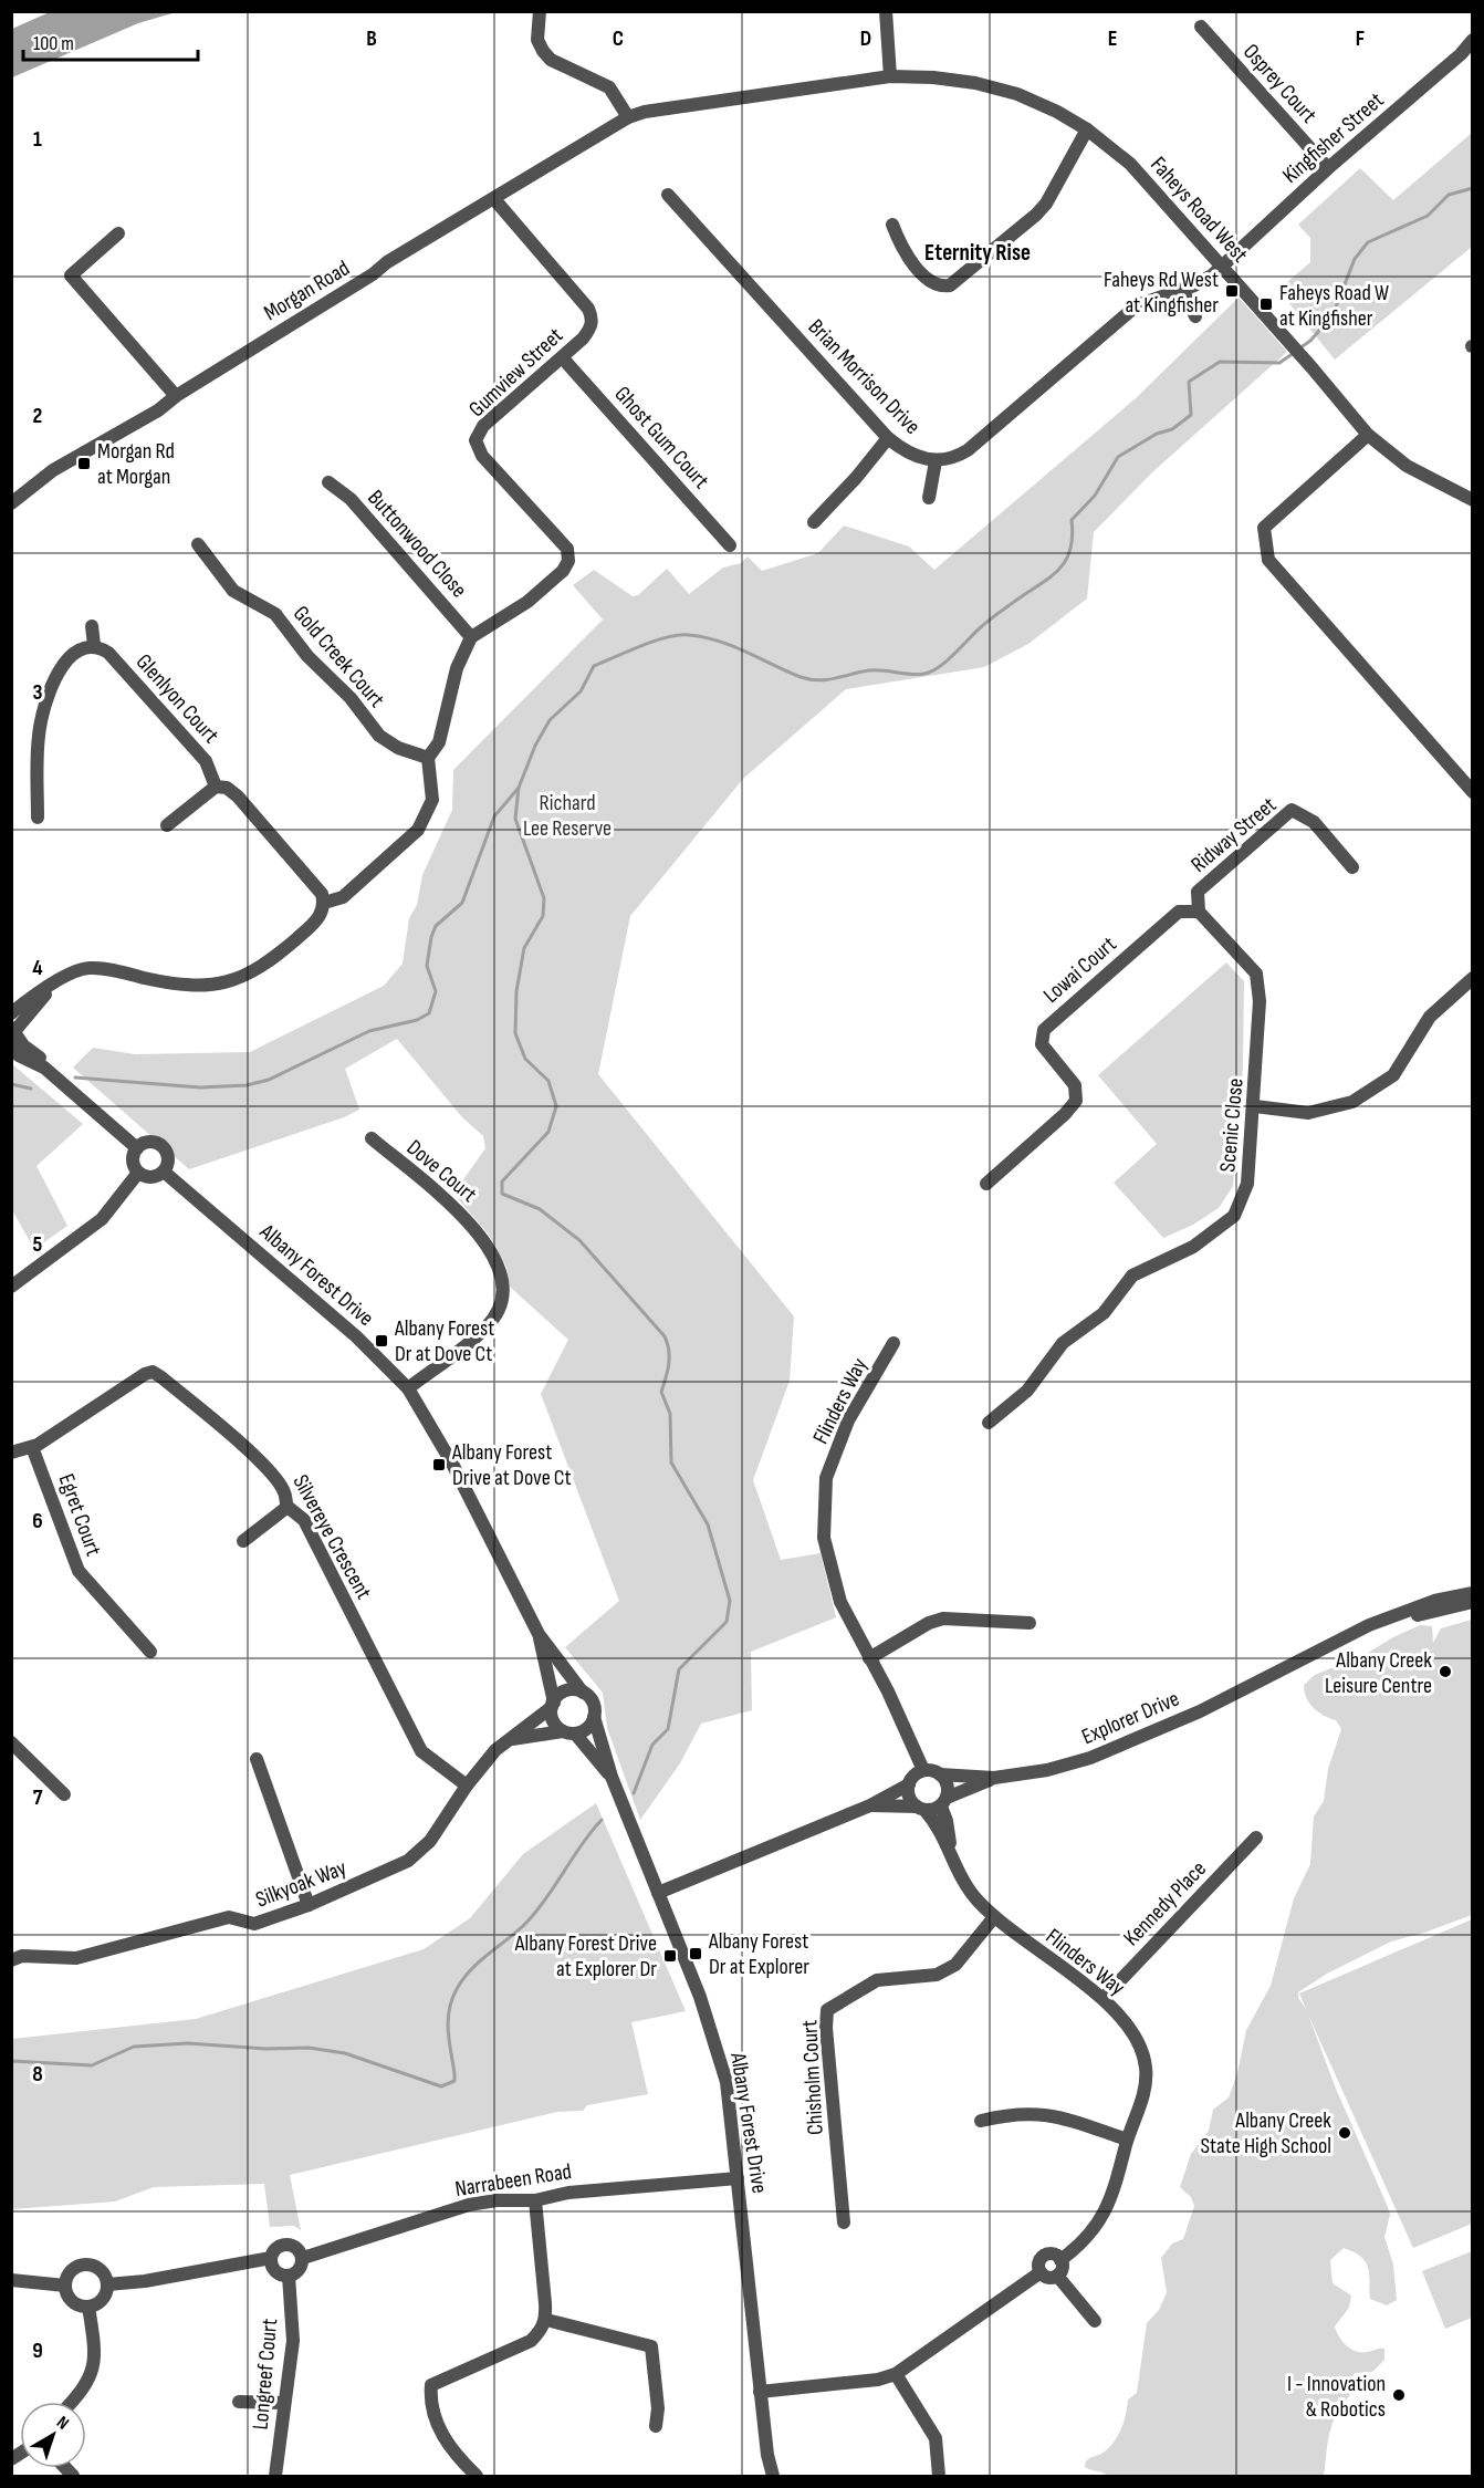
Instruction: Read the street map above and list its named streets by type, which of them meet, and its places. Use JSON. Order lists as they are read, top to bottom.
{
  "streets": {
    "street": [
      "Osprey Court",
      "Kingfisher Street",
      "Faheys Road West",
      "Morgan Road",
      "Gumview Street",
      "Brian Morrison Drive",
      "Ghost Gum Court",
      "Buttonwood Close",
      "Gold Creek Court",
      "Glenlyon Court",
      "Ridway Street",
      "Lowai Court",
      "Scenic Close",
      "Dove Court",
      "Albany Forest Drive",
      "Flinders Way",
      "Egret Court",
      "Silvereye Crescent",
      "Explorer Drive",
      "Silkyoak Way",
      "Kennedy Place",
      "Chisholm Court",
      "Narrabeen Road",
      "Longreef Court"
    ]
  },
  "crossings": [
    ["Osprey Court", "Kingfisher Street"],
    ["Kingfisher Street", "Faheys Road West"],
    ["Faheys Road West", "Morgan Road"],
    ["Morgan Road", "Gumview Street"],
    ["Gumview Street", "Ghost Gum Court"],
    ["Gumview Street", "Buttonwood Close"],
    ["Ridway Street", "Lowai Court"],
    ["Ridway Street", "Scenic Close"],
    ["Lowai Court", "Scenic Close"],
    ["Dove Court", "Albany Forest Drive"],
    ["Albany Forest Drive", "Silkyoak Way"],
    ["Albany Forest Drive", "Narrabeen Road"],
    ["Flinders Way", "Explorer Drive"],
    ["Flinders Way", "Kennedy Place"],
    ["Flinders Way", "Chisholm Court"],
    ["Egret Court", "Silvereye Crescent"],
    ["Silvereye Crescent", "Silkyoak Way"],
    ["Narrabeen Road", "Longreef Court"]
  ],
  "districts": ["Eternity Rise"],
  "parks": ["Richard Lee Reserve"],
  "places": {
    "transit": [
      "Faheys Rd West at Kingfisher",
      "Faheys Road W at Kingfisher",
      "Morgan Rd at Morgan",
      "Albany Forest Dr at Dove Ct",
      "Albany Forest Drive at Dove Ct",
      "Albany Forest Dr at Explorer",
      "Albany Forest Drive at Explorer Dr"
    ],
    "other": ["Albany Creek Leisure Centre", "Albany Creek State High School", "I - Innovation & Robotics"]
  },
  "scale_bar": "100 m",
  "north": "top right",
  "grid": {
    "columns": [
      "B",
      "C",
      "D",
      "E",
      "F"
    ],
    "rows": [
      "1",
      "2",
      "3",
      "4",
      "5",
      "6",
      "7",
      "8",
      "9"
    ]
  }
}
